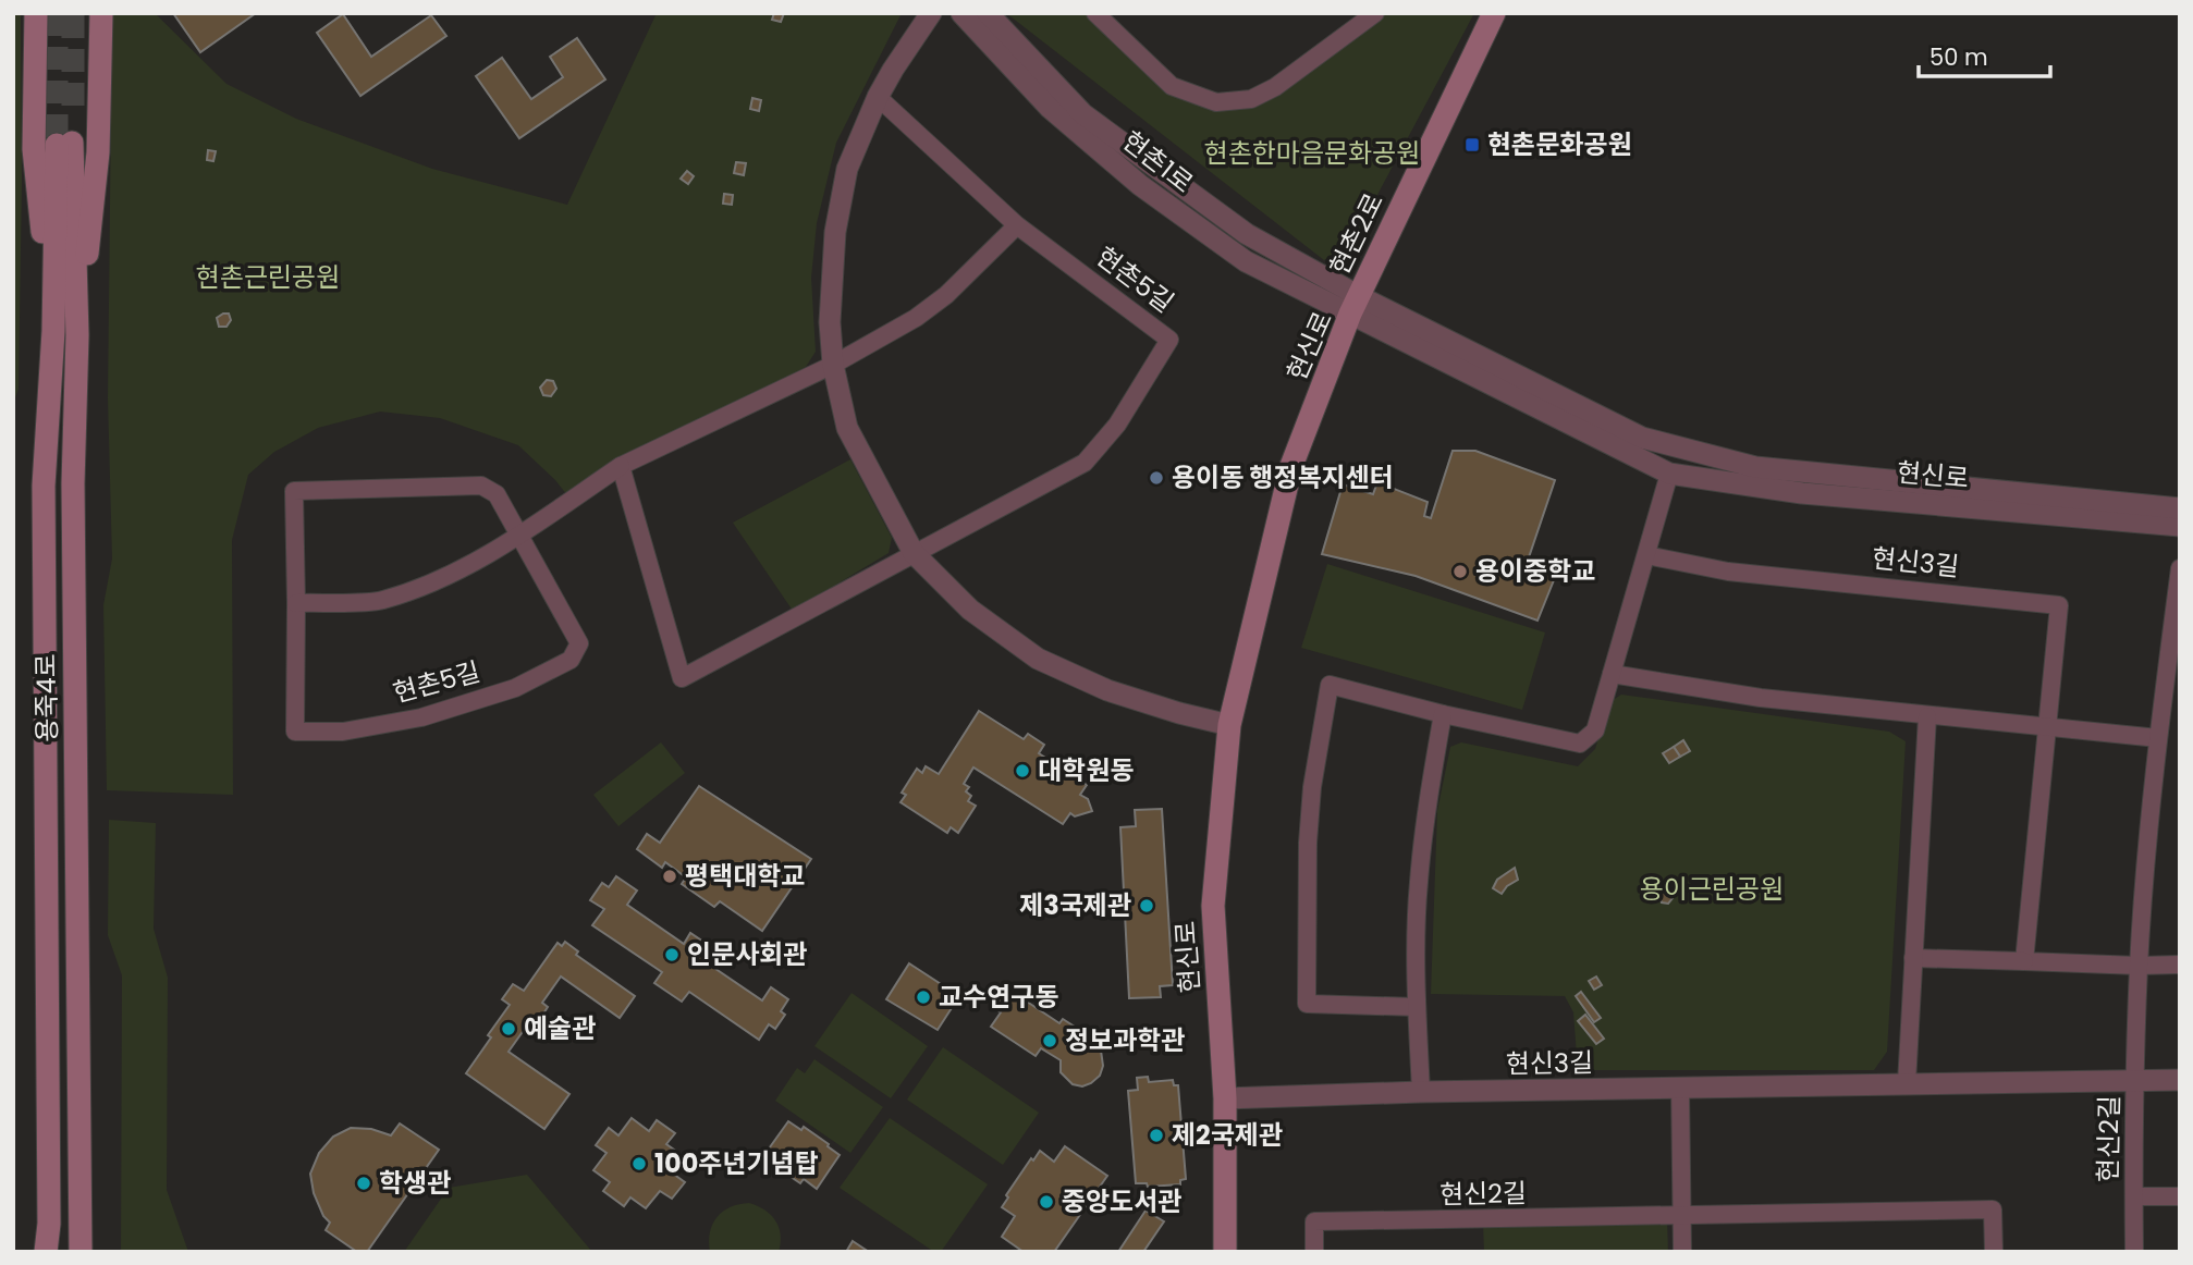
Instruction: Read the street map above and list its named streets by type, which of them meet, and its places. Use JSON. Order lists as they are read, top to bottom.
{
  "streets": {
    "main road": ["현촌2로", "현신로", "용죽4로"],
    "street": [
      "현촌1로",
      "현촌5길",
      "현신3길",
      "현신2길"
    ]
  },
  "crossings": [
    ["현촌1로", "현촌2로"],
    ["현촌1로", "현신로"],
    ["현촌2로", "현신로"],
    ["현신로", "현신3길"],
    ["현신3길", "현신2길"]
  ],
  "parks": ["현촌한마음문화공원", "현촌근린공원", "용이근린공원"],
  "places": {
    "transit": ["현촌문화공원"],
    "other": [
      "용이동 행정복지센터",
      "용이중학교",
      "대학원동",
      "평택대학교",
      "제3국제관",
      "인문사회관",
      "교수연구동",
      "예술관",
      "정보과학관",
      "제2국제관",
      "100주년기념탑",
      "학생관",
      "중앙도서관"
    ]
  },
  "scale_bar": "50 m"
}
